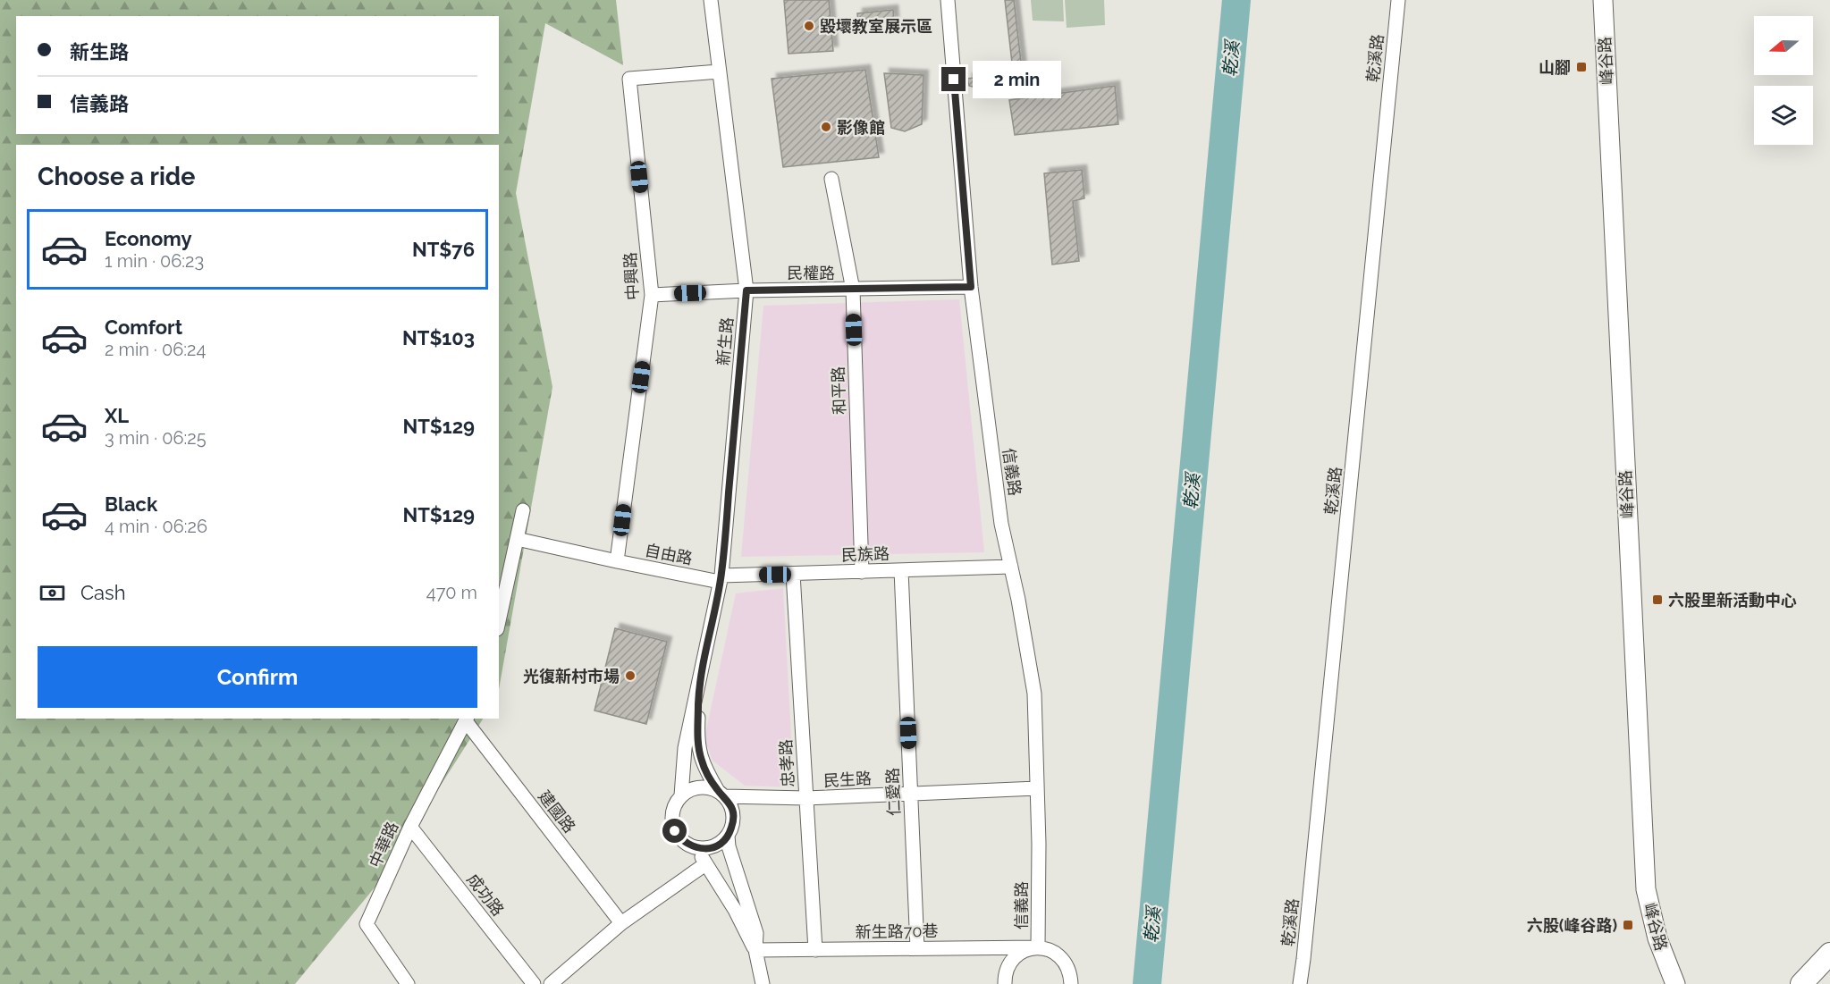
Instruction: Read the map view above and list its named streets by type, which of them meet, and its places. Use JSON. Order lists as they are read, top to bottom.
{
  "streets": {
    "street": [
      "乾溪路",
      "峰谷路",
      "民權路",
      "中興路",
      "新生路",
      "和平路",
      "信義路",
      "自由路",
      "民族路",
      "忠孝路",
      "民生路",
      "仁愛路",
      "建國路",
      "中華路",
      "成功路",
      "新生路70巷"
    ]
  },
  "crossings": [
    ["民權路", "中興路"],
    ["民權路", "新生路"],
    ["民權路", "和平路"],
    ["民權路", "信義路"],
    ["中興路", "新生路"],
    ["中興路", "自由路"],
    ["新生路", "自由路"],
    ["新生路", "民族路"],
    ["新生路", "民生路"],
    ["新生路", "新生路70巷"],
    ["和平路", "民族路"],
    ["信義路", "民族路"],
    ["信義路", "民生路"],
    ["信義路", "新生路70巷"],
    ["自由路", "民族路"],
    ["民族路", "忠孝路"],
    ["民族路", "仁愛路"],
    ["忠孝路", "民生路"],
    ["忠孝路", "新生路70巷"],
    ["民生路", "仁愛路"],
    ["仁愛路", "新生路70巷"],
    ["建國路", "中華路"],
    ["中華路", "成功路"]
  ],
  "water": ["乾溪"],
  "places": {
    "other": ["毀壞教室展示區", "影像館", "光復新村市場"],
    "transit": ["山腳", "六股里新活動中心", "六股(峰谷路)"]
  },
  "north": "left",
  "page": {
    "banner": ["新生路", "信義路"],
    "bubble": "2 min",
    "heading": "Choose a ride",
    "list": [
      {
        "name": "Economy",
        "note": "1 min · 06:23",
        "value": "NT$76"
      },
      {
        "name": "Comfort",
        "note": "2 min · 06:24",
        "value": "NT$103"
      },
      {
        "name": "XL",
        "note": "3 min · 06:25",
        "value": "NT$129"
      },
      {
        "name": "Black",
        "note": "4 min · 06:26",
        "value": "NT$129"
      }
    ],
    "pay": ["Cash", "470 m"],
    "buttons": "Confirm"
  }
}
